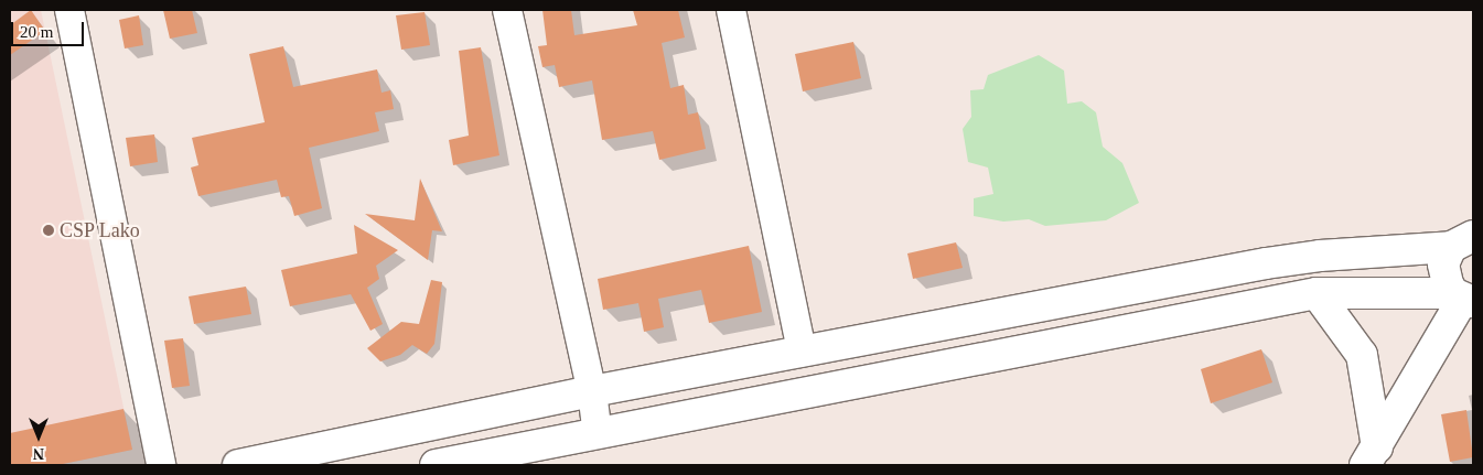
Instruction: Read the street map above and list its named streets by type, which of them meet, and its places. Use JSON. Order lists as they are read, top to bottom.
{
  "places": ["CSP Lako"],
  "scale_bar": "20 m",
  "north": "bottom"
}
